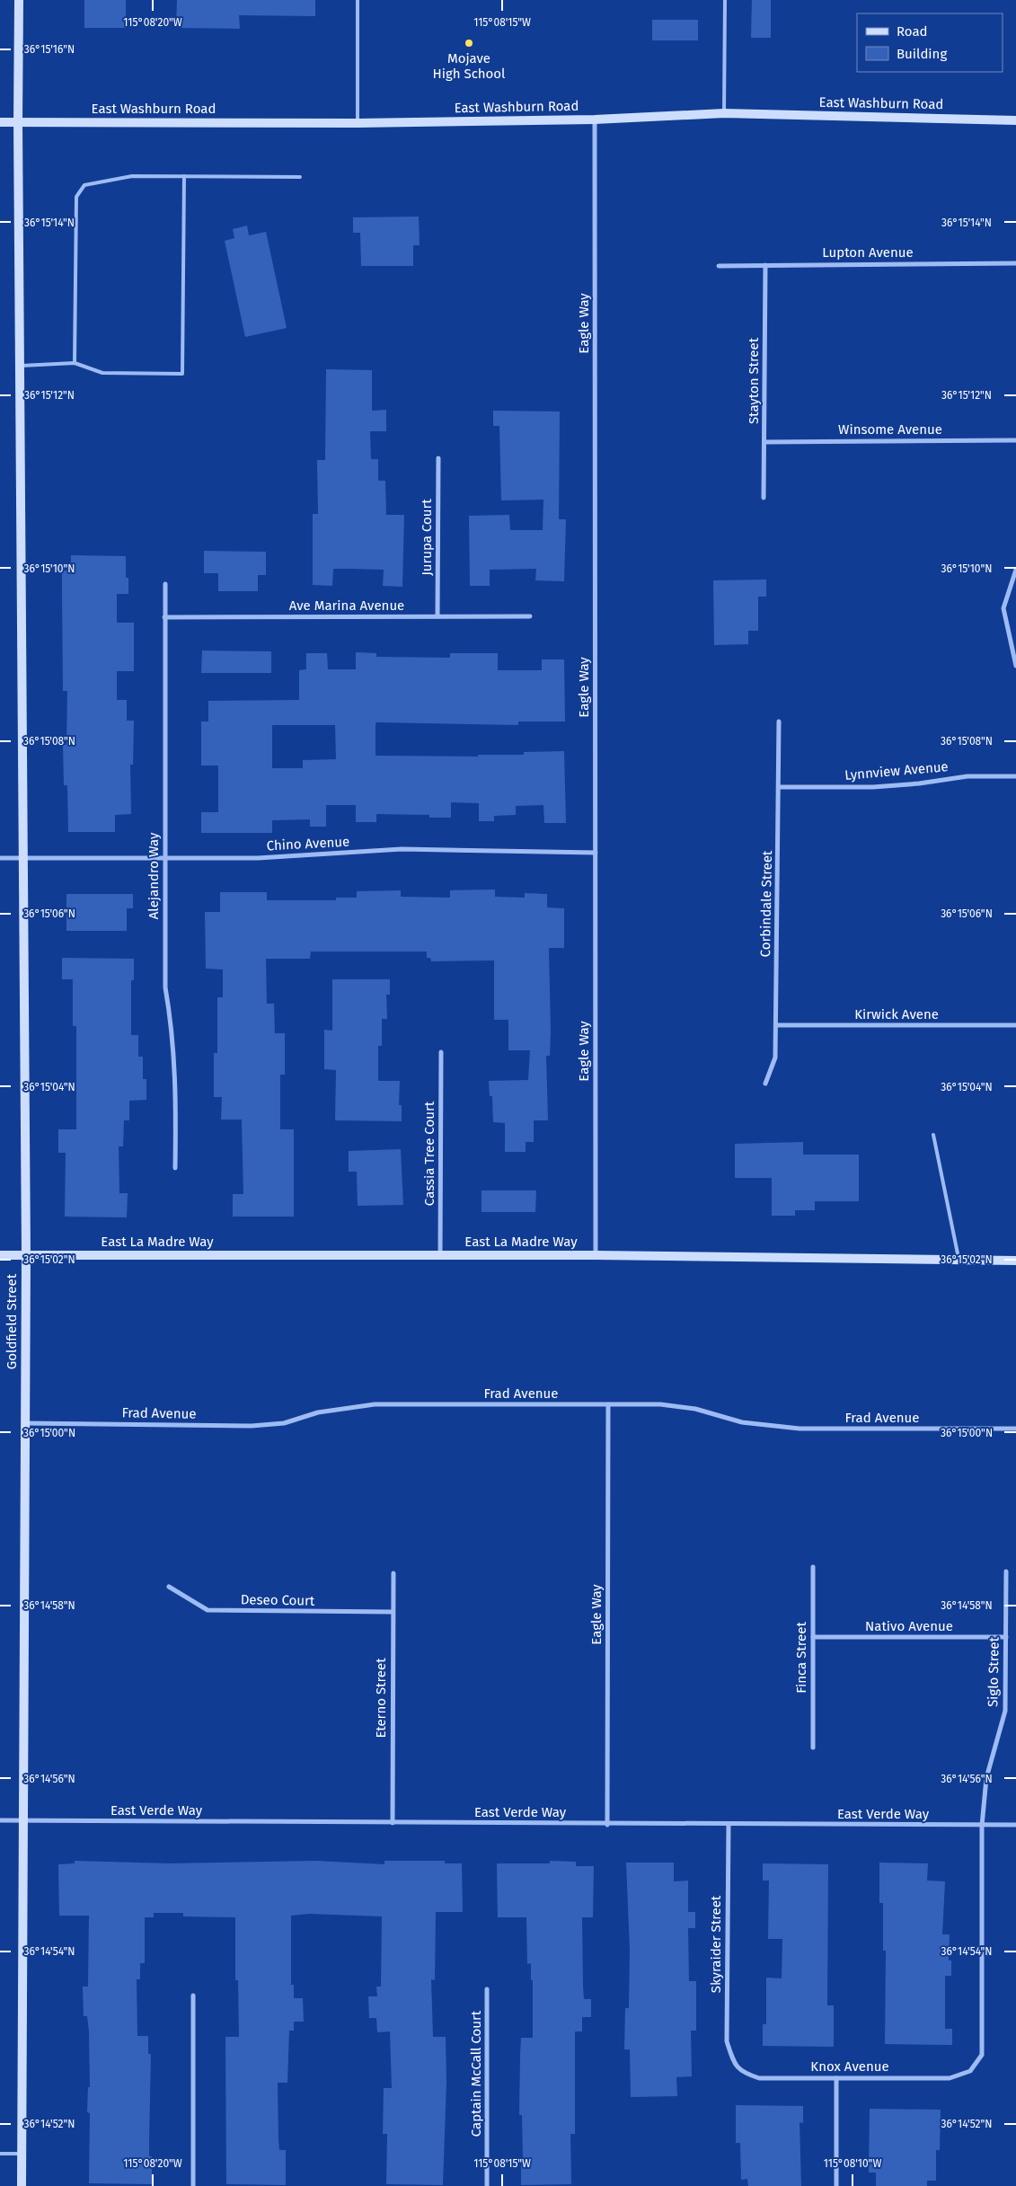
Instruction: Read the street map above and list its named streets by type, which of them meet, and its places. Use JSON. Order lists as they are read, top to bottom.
{
  "streets": {
    "street": [
      "East Washburn Road",
      "Lupton Avenue",
      "Eagle Way",
      "Stayton Street",
      "Winsome Avenue",
      "Jurupa Court",
      "Ave Marina Avenue",
      "Lynnview Avenue",
      "Chino Avenue",
      "Alejandro Way",
      "Corbindale Street",
      "Kirwick Avene",
      "Cassia Tree Court",
      "East La Madre Way",
      "Goldfield Street",
      "Frad Avenue",
      "Deseo Court",
      "Nativo Avenue",
      "Finca Street",
      "Siglo Street",
      "Eterno Street",
      "East Verde Way",
      "Skyraider Street",
      "Knox Avenue",
      "Captain McCall Court"
    ]
  },
  "crossings": [
    ["East Washburn Road", "Eagle Way"],
    ["East Washburn Road", "Goldfield Street"],
    ["Lupton Avenue", "Stayton Street"],
    ["Eagle Way", "Chino Avenue"],
    ["Eagle Way", "East La Madre Way"],
    ["Eagle Way", "Frad Avenue"],
    ["Eagle Way", "East Verde Way"],
    ["Stayton Street", "Winsome Avenue"],
    ["Jurupa Court", "Ave Marina Avenue"],
    ["Ave Marina Avenue", "Alejandro Way"],
    ["Lynnview Avenue", "Corbindale Street"],
    ["Chino Avenue", "Alejandro Way"],
    ["Chino Avenue", "Goldfield Street"],
    ["Corbindale Street", "Kirwick Avene"],
    ["Cassia Tree Court", "East La Madre Way"],
    ["East La Madre Way", "Goldfield Street"],
    ["Goldfield Street", "Frad Avenue"],
    ["Goldfield Street", "East Verde Way"],
    ["Deseo Court", "Eterno Street"],
    ["Nativo Avenue", "Finca Street"],
    ["Nativo Avenue", "Siglo Street"],
    ["Siglo Street", "East Verde Way"],
    ["Siglo Street", "Knox Avenue"],
    ["Eterno Street", "East Verde Way"],
    ["East Verde Way", "Skyraider Street"],
    ["Skyraider Street", "Knox Avenue"]
  ],
  "places": ["Mojave High School"],
  "legend": ["Road", "Building"],
  "coordinates": [
    "115°08'20\"W",
    "115°08'15\"W",
    "36°15'16\"N",
    "36°15'14\"N",
    "36°15'12\"N",
    "36°15'10\"N",
    "36°15'08\"N",
    "36°15'06\"N",
    "36°15'04\"N",
    "36°15'02\"N",
    "36°15'00\"N",
    "36°14'58\"N",
    "36°14'56\"N",
    "36°14'54\"N",
    "36°14'52\"N",
    "115°08'10\"W"
  ]
}
